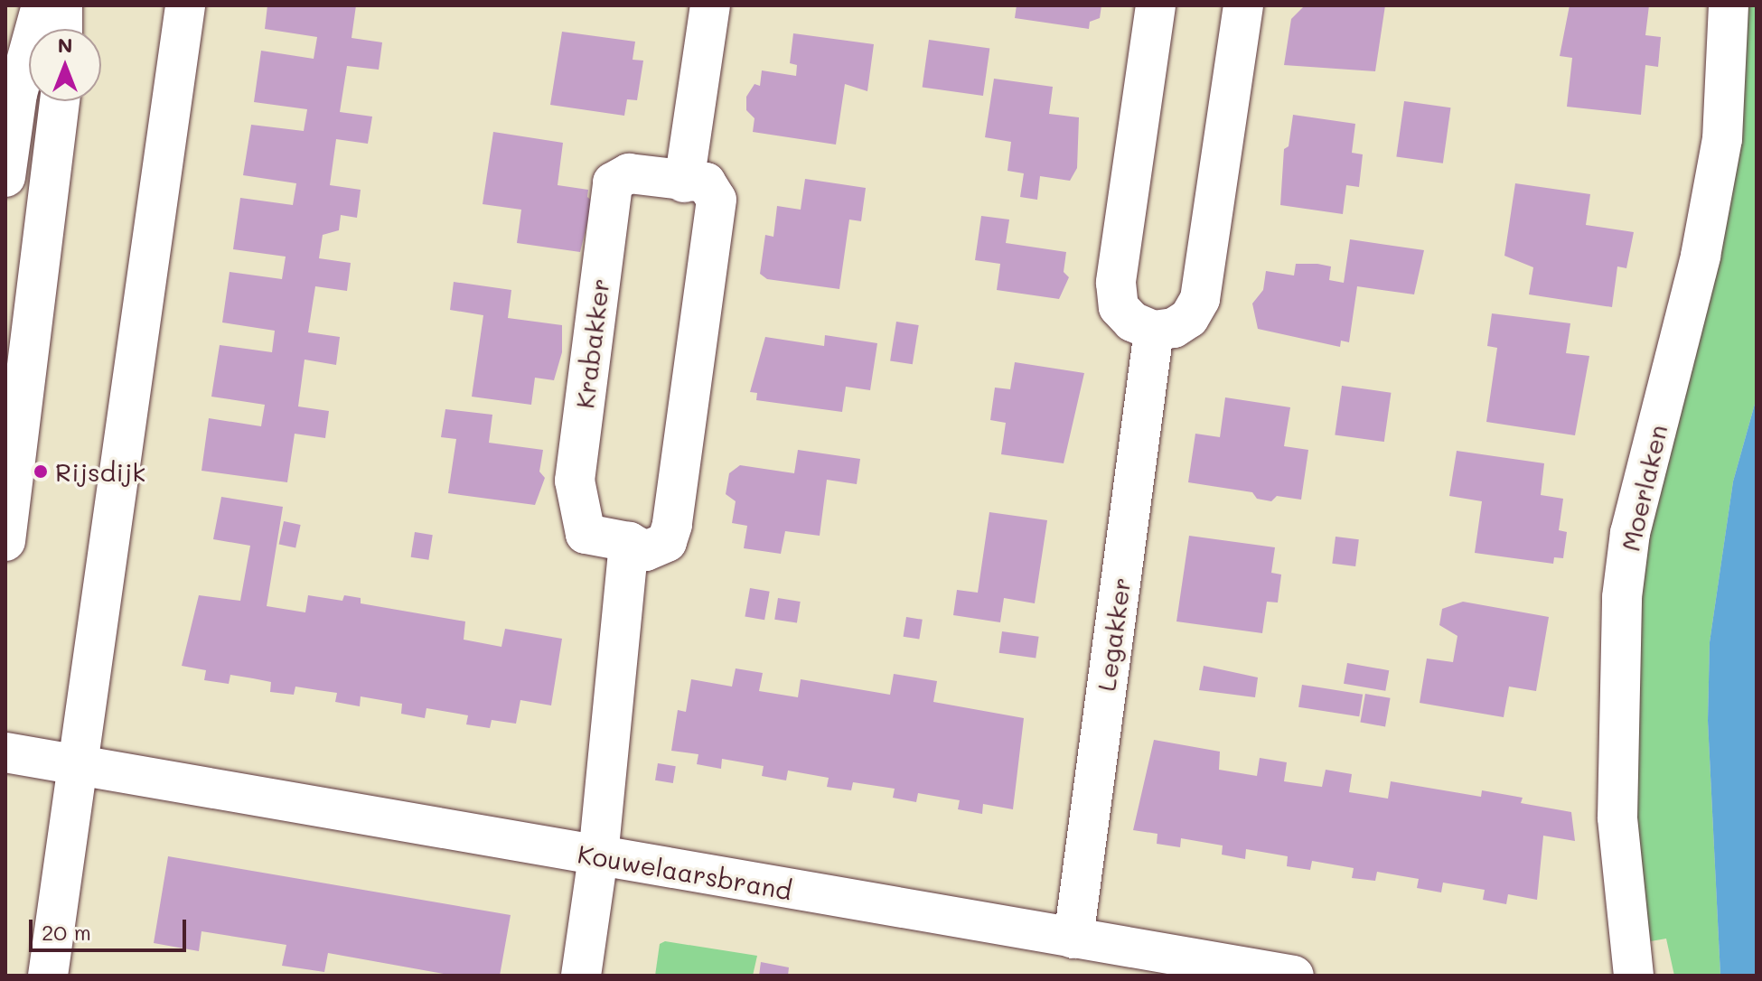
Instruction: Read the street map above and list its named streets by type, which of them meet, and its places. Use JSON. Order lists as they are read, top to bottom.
{
  "streets": {
    "street": [
      "Krabakker",
      "Moerlaken",
      "Legakker",
      "Kouwelaarsbrand"
    ]
  },
  "crossings": [
    ["Legakker", "Kouwelaarsbrand"]
  ],
  "places": ["Rijsdijk"],
  "scale_bar": "20 m",
  "north": "top"
}
